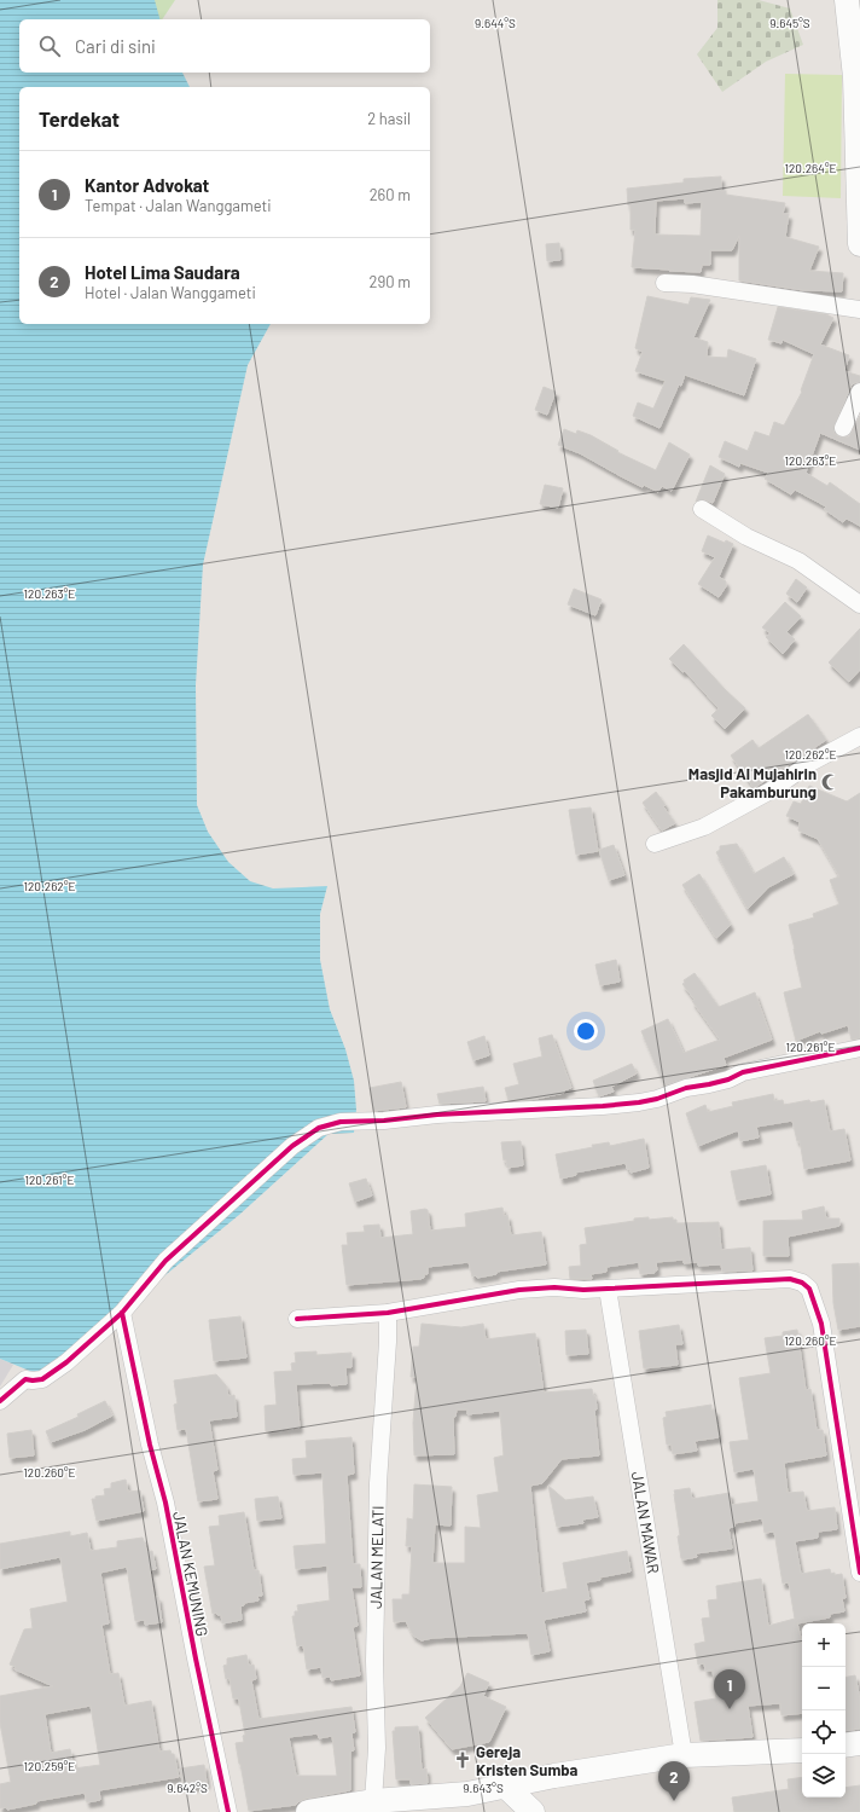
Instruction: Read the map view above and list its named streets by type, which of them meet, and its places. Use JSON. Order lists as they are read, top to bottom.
{
  "streets": {
    "street": ["JALAN MAWAR", "JALAN MELATI", "JALAN KEMUNING"]
  },
  "places": {
    "mosque": ["Masjid Al Mujahirin Pakamburung"],
    "church": ["Gereja Kristen Sumba"]
  },
  "page": {
    "search": "Cari di sini",
    "heading": ["Terdekat", "2 hasil"],
    "list": [
      {
        "mark": "1",
        "name": "Kantor Advokat",
        "note": "Tempat · Jalan Wanggameti",
        "value": "260 m"
      },
      {
        "mark": "2",
        "name": "Hotel Lima Saudara",
        "note": "Hotel · Jalan Wanggameti",
        "value": "290 m"
      }
    ],
    "map_buttons": ["+", "−"],
    "pins": ["1", "2"]
  },
  "coordinates": [
    "9.644°S",
    "9.645°S",
    "120.264°E",
    "120.263°E",
    "120.262°E",
    "120.261°E",
    "120.260°E",
    "120.259°E",
    "9.642°S",
    "9.643°S"
  ]
}
